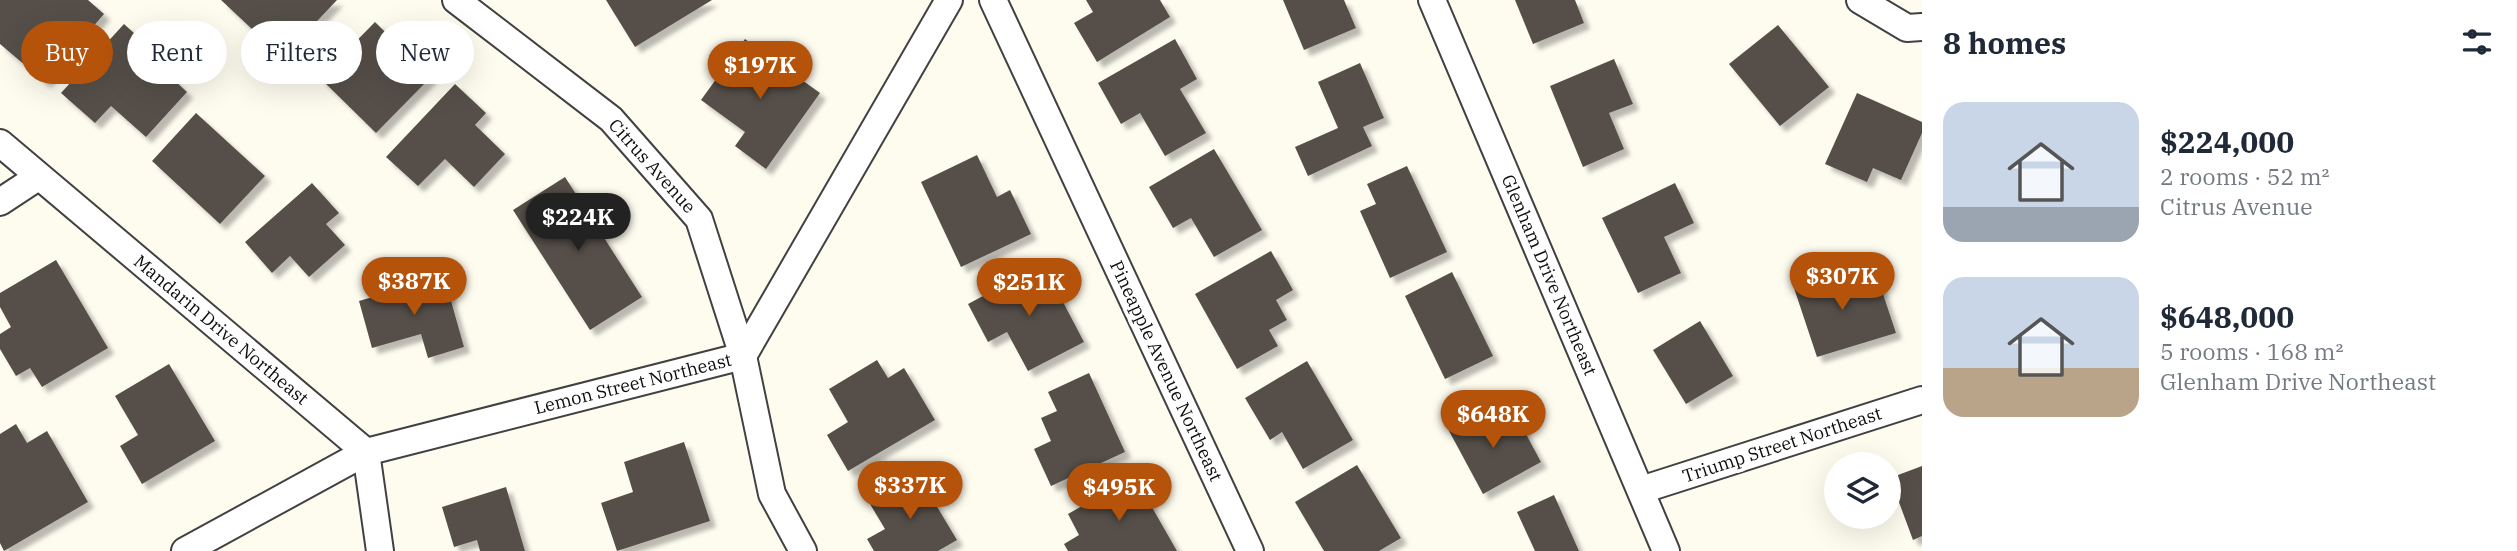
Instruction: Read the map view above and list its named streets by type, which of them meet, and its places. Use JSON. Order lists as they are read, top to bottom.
{
  "streets": {
    "street": [
      "Citrus Avenue",
      "Glenham Drive Northeast",
      "Mandarin Drive Northeast",
      "Pineapple Avenue Northeast",
      "Lemon Street Northeast",
      "Triump Street Northeast"
    ]
  },
  "crossings": [
    ["Citrus Avenue", "Lemon Street Northeast"],
    ["Glenham Drive Northeast", "Triump Street Northeast"],
    ["Mandarin Drive Northeast", "Lemon Street Northeast"]
  ],
  "page": {
    "heading": "8 homes",
    "chip": [
      "Buy",
      "Rent",
      "Filters",
      "New"
    ],
    "price": [
      "$197K",
      "$224K",
      "$307K",
      "$387K",
      "$251K",
      "$648K",
      "$337K",
      "$495K"
    ],
    "list": [
      {
        "name": "$224,000",
        "note": "2 rooms · 52 m² · Citrus Avenue"
      },
      {
        "name": "$648,000",
        "note": "5 rooms · 168 m² · Glenham Drive Northeast"
      }
    ]
  }
}
